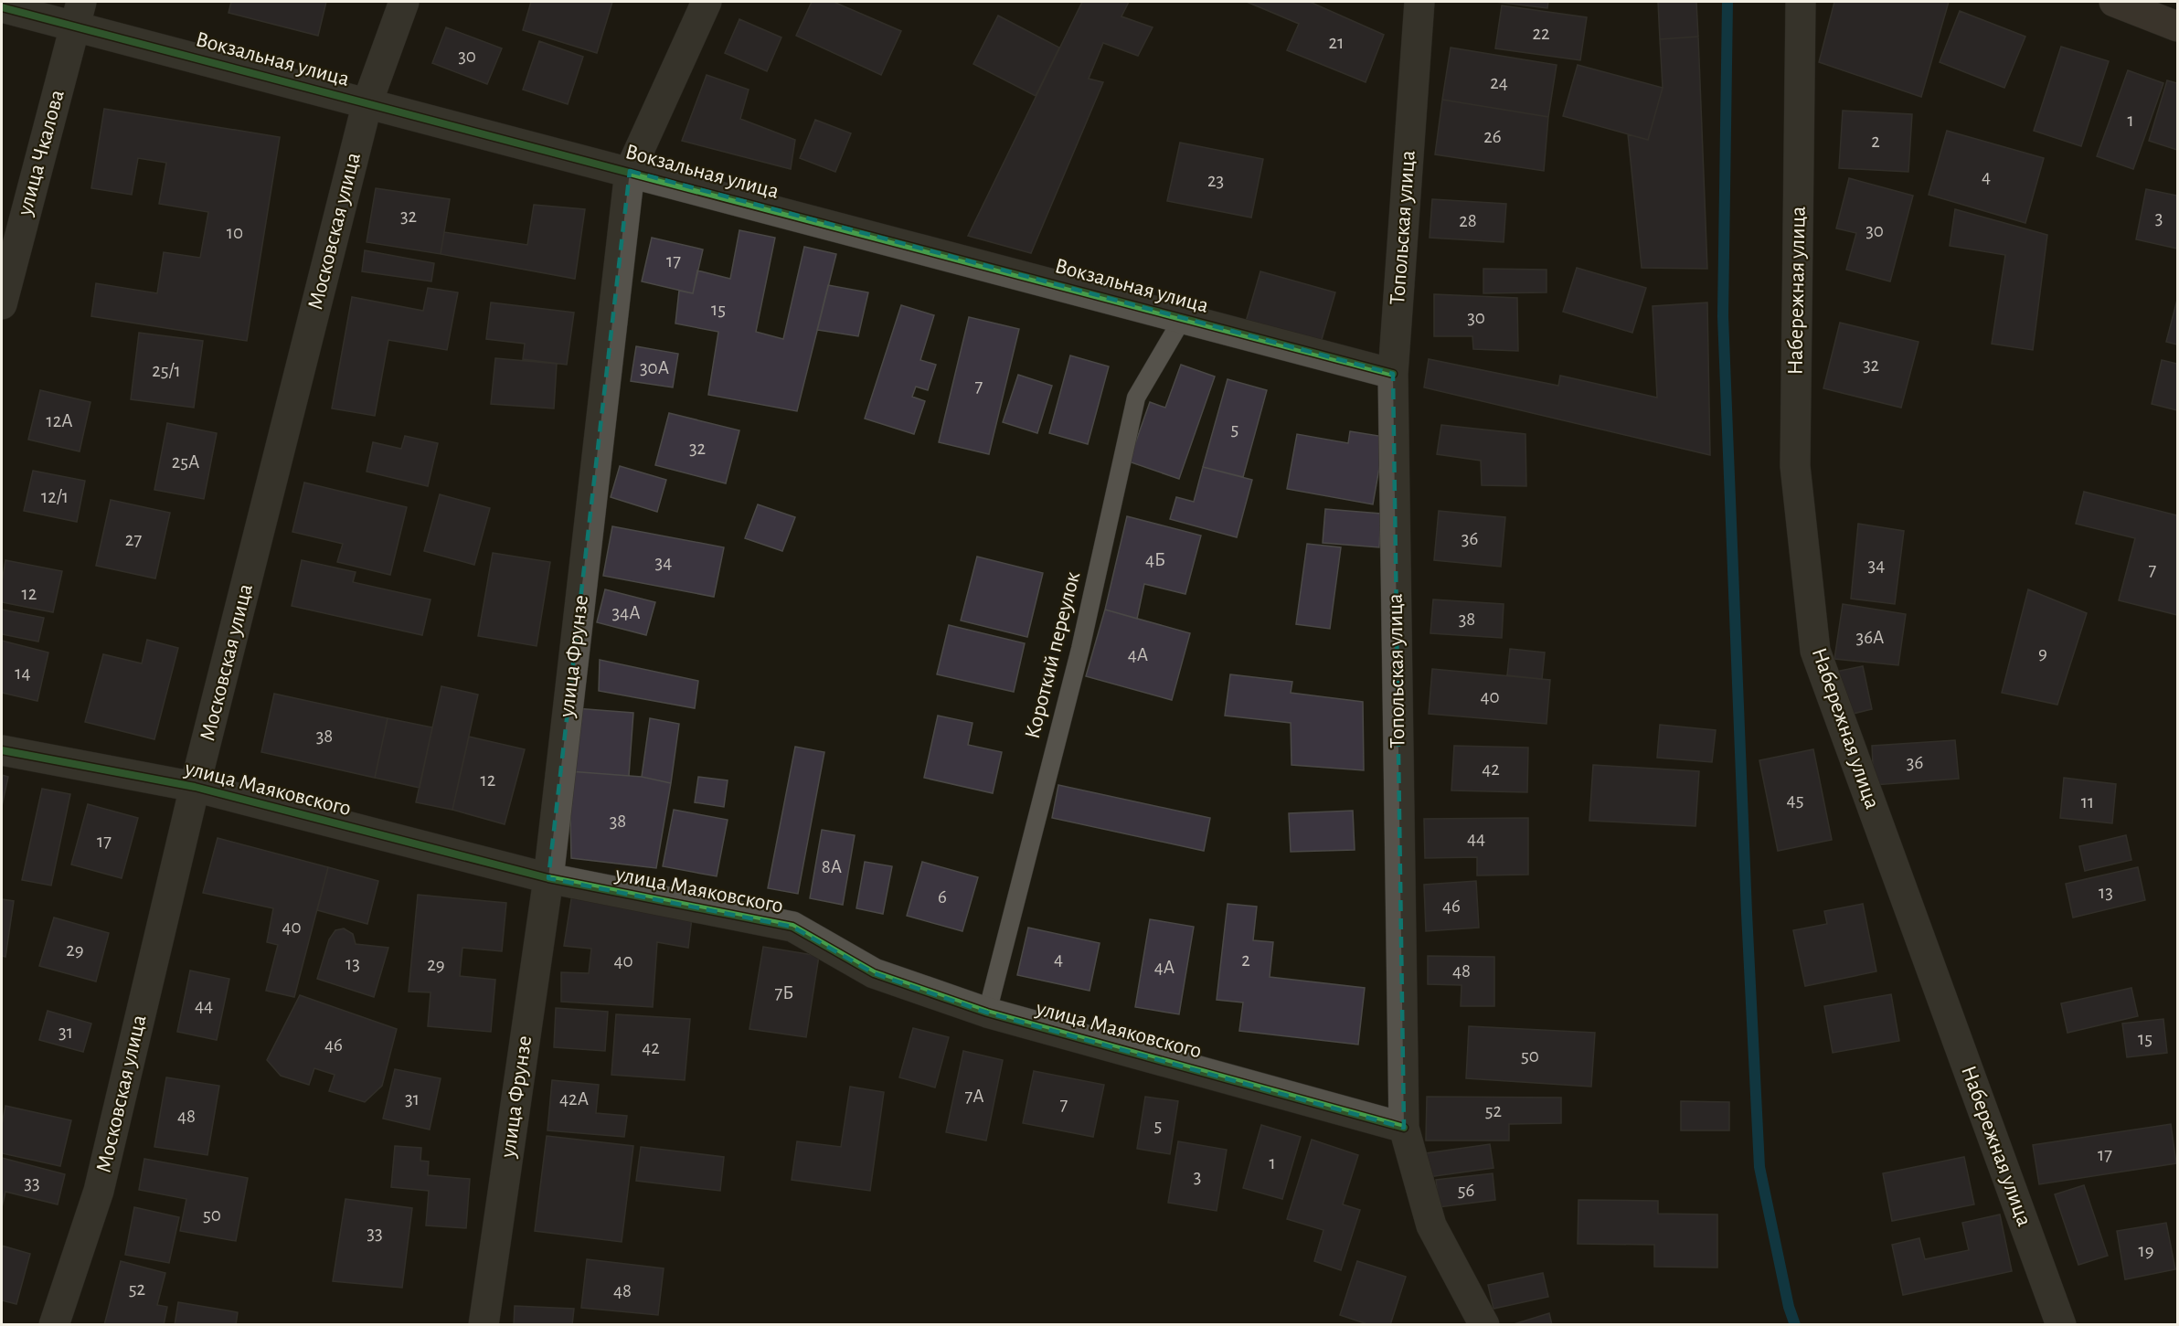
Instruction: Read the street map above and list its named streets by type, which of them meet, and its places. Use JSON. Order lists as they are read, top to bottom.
{
  "streets": {
    "street": [
      "Вокзальная улица",
      "улица Чкалова",
      "Топольская улица",
      "Московская улица",
      "Набережная улица",
      "улица Фрунзе",
      "улица Маяковского"
    ],
    "lane": ["Короткий переулок"]
  },
  "crossings": [
    ["Вокзальная улица", "улица Чкалова"],
    ["Вокзальная улица", "Топольская улица"],
    ["Вокзальная улица", "Московская улица"],
    ["Вокзальная улица", "Короткий переулок"],
    ["Вокзальная улица", "улица Фрунзе"],
    ["Топольская улица", "улица Маяковского"],
    ["Московская улица", "улица Маяковского"],
    ["Короткий переулок", "улица Маяковского"],
    ["улица Фрунзе", "улица Маяковского"]
  ],
  "house_numbers": [
    "22",
    "21",
    "30",
    "24",
    "1",
    "26",
    "2",
    "4",
    "23",
    "32",
    "3",
    "28",
    "30",
    "10",
    "17",
    "15",
    "30",
    "32",
    "30А",
    "25/1",
    "7",
    "12А",
    "5",
    "32",
    "25А",
    "12/1",
    "36",
    "27",
    "4Б",
    "34",
    "34",
    "7",
    "12",
    "34А",
    "38",
    "36А",
    "9",
    "4А",
    "14",
    "40",
    "38",
    "36",
    "42",
    "12",
    "45",
    "11",
    "38",
    "44",
    "17",
    "8А",
    "13",
    "6",
    "46",
    "40",
    "29",
    "4",
    "2",
    "40",
    "13",
    "29",
    "4А",
    "48",
    "7Б",
    "44",
    "31",
    "15",
    "46",
    "42",
    "50",
    "7А",
    "31",
    "42А",
    "7",
    "52",
    "48",
    "5",
    "17",
    "1",
    "3",
    "33",
    "56",
    "50",
    "33",
    "19",
    "52",
    "48"
  ]
}
